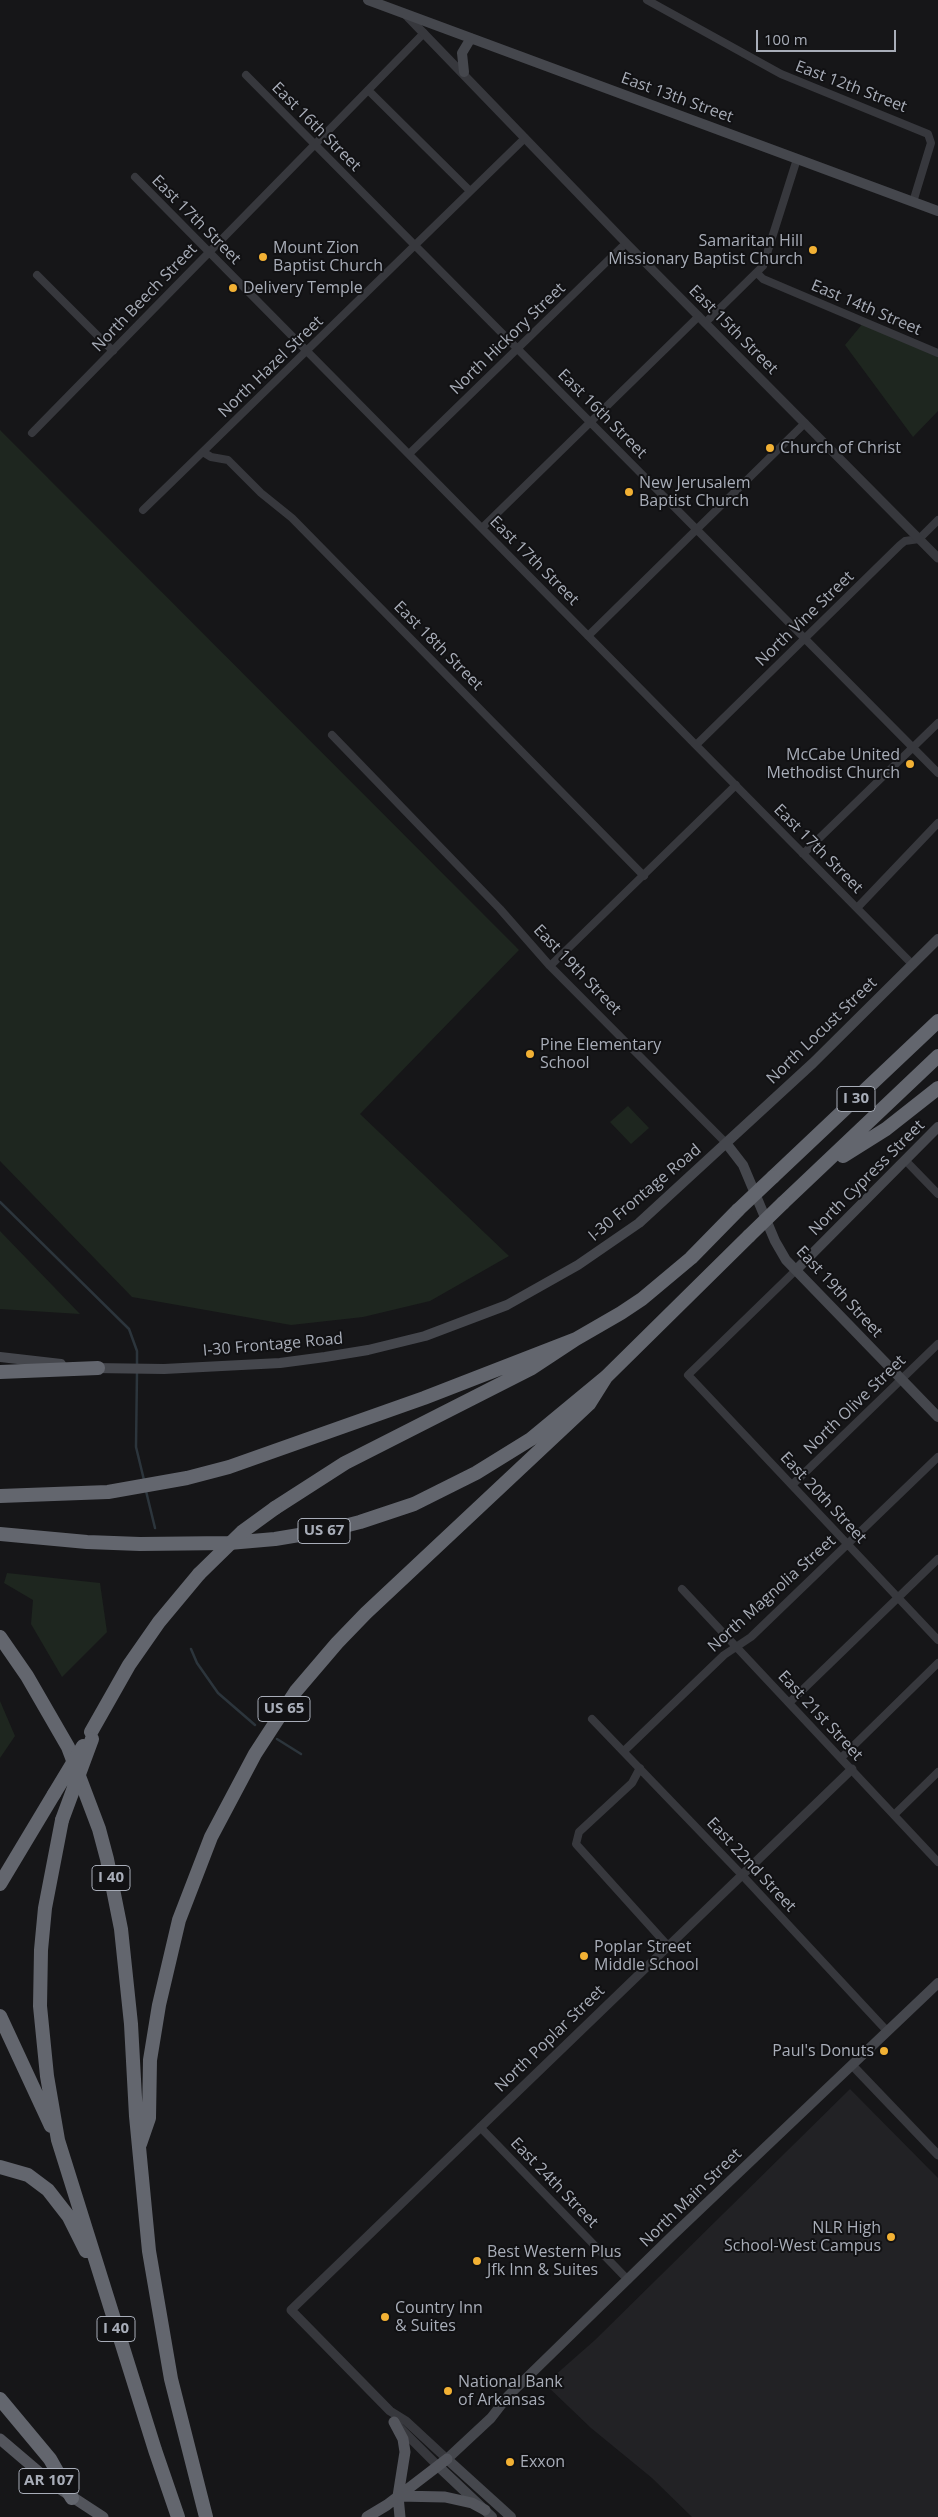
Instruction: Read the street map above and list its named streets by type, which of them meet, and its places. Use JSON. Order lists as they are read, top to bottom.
{
  "streets": {
    "highway": [
      "I 30",
      "US 67",
      "US 65",
      "I 40"
    ],
    "main road": [
      "East 13th Street",
      "East 19th Street",
      "North Locust Street",
      "North Cypress Street",
      "I-30 Frontage Road",
      "North Main Street",
      "AR 107"
    ],
    "street": [
      "East 12th Street",
      "East 16th Street",
      "East 17th Street",
      "North Beech Street",
      "East 14th Street",
      "East 15th Street",
      "North Hickory Street",
      "North Hazel Street",
      "North Vine Street",
      "East 18th Street",
      "North Olive Street",
      "East 20th Street",
      "North Magnolia Street",
      "East 21st Street",
      "East 22nd Street",
      "North Poplar Street",
      "East 24th Street"
    ]
  },
  "crossings": [
    ["East 12th Street", "East 13th Street"],
    ["East 13th Street", "East 15th Street"],
    ["East 16th Street", "North Beech Street"],
    ["East 16th Street", "North Hickory Street"],
    ["East 16th Street", "North Hazel Street"],
    ["East 16th Street", "North Vine Street"],
    ["East 17th Street", "North Beech Street"],
    ["East 17th Street", "North Hickory Street"],
    ["East 17th Street", "North Hazel Street"],
    ["East 17th Street", "North Vine Street"],
    ["East 17th Street", "North Locust Street"],
    ["North Beech Street", "East 15th Street"],
    ["East 15th Street", "North Hickory Street"],
    ["East 15th Street", "North Hazel Street"],
    ["East 15th Street", "North Vine Street"],
    ["North Hazel Street", "East 18th Street"],
    ["East 19th Street", "North Locust Street"],
    ["East 19th Street", "North Cypress Street"],
    ["East 19th Street", "I-30 Frontage Road"],
    ["East 19th Street", "North Olive Street"],
    ["North Locust Street", "I-30 Frontage Road"],
    ["I 30", "US 67"],
    ["I 30", "US 65"],
    ["North Cypress Street", "East 20th Street"],
    ["North Olive Street", "East 20th Street"],
    ["East 20th Street", "North Magnolia Street"],
    ["US 67", "US 65"],
    ["North Magnolia Street", "East 21st Street"],
    ["North Magnolia Street", "East 22nd Street"],
    ["US 65", "I 40"],
    ["East 21st Street", "North Poplar Street"],
    ["East 22nd Street", "North Poplar Street"],
    ["East 22nd Street", "North Main Street"],
    ["North Poplar Street", "East 24th Street"],
    ["East 24th Street", "North Main Street"]
  ],
  "places": [
    "Samaritan Hill Missionary Baptist Church",
    "Mount Zion Baptist Church",
    "Delivery Temple",
    "Church of Christ",
    "New Jerusalem Baptist Church",
    "McCabe United Methodist Church",
    "Pine Elementary School",
    "Poplar Street Middle School",
    "Paul's Donuts",
    "NLR High School-West Campus",
    "Best Western Plus Jfk Inn & Suites",
    "Country Inn & Suites",
    "National Bank of Arkansas",
    "Exxon"
  ],
  "scale_bar": "100 m"
}
